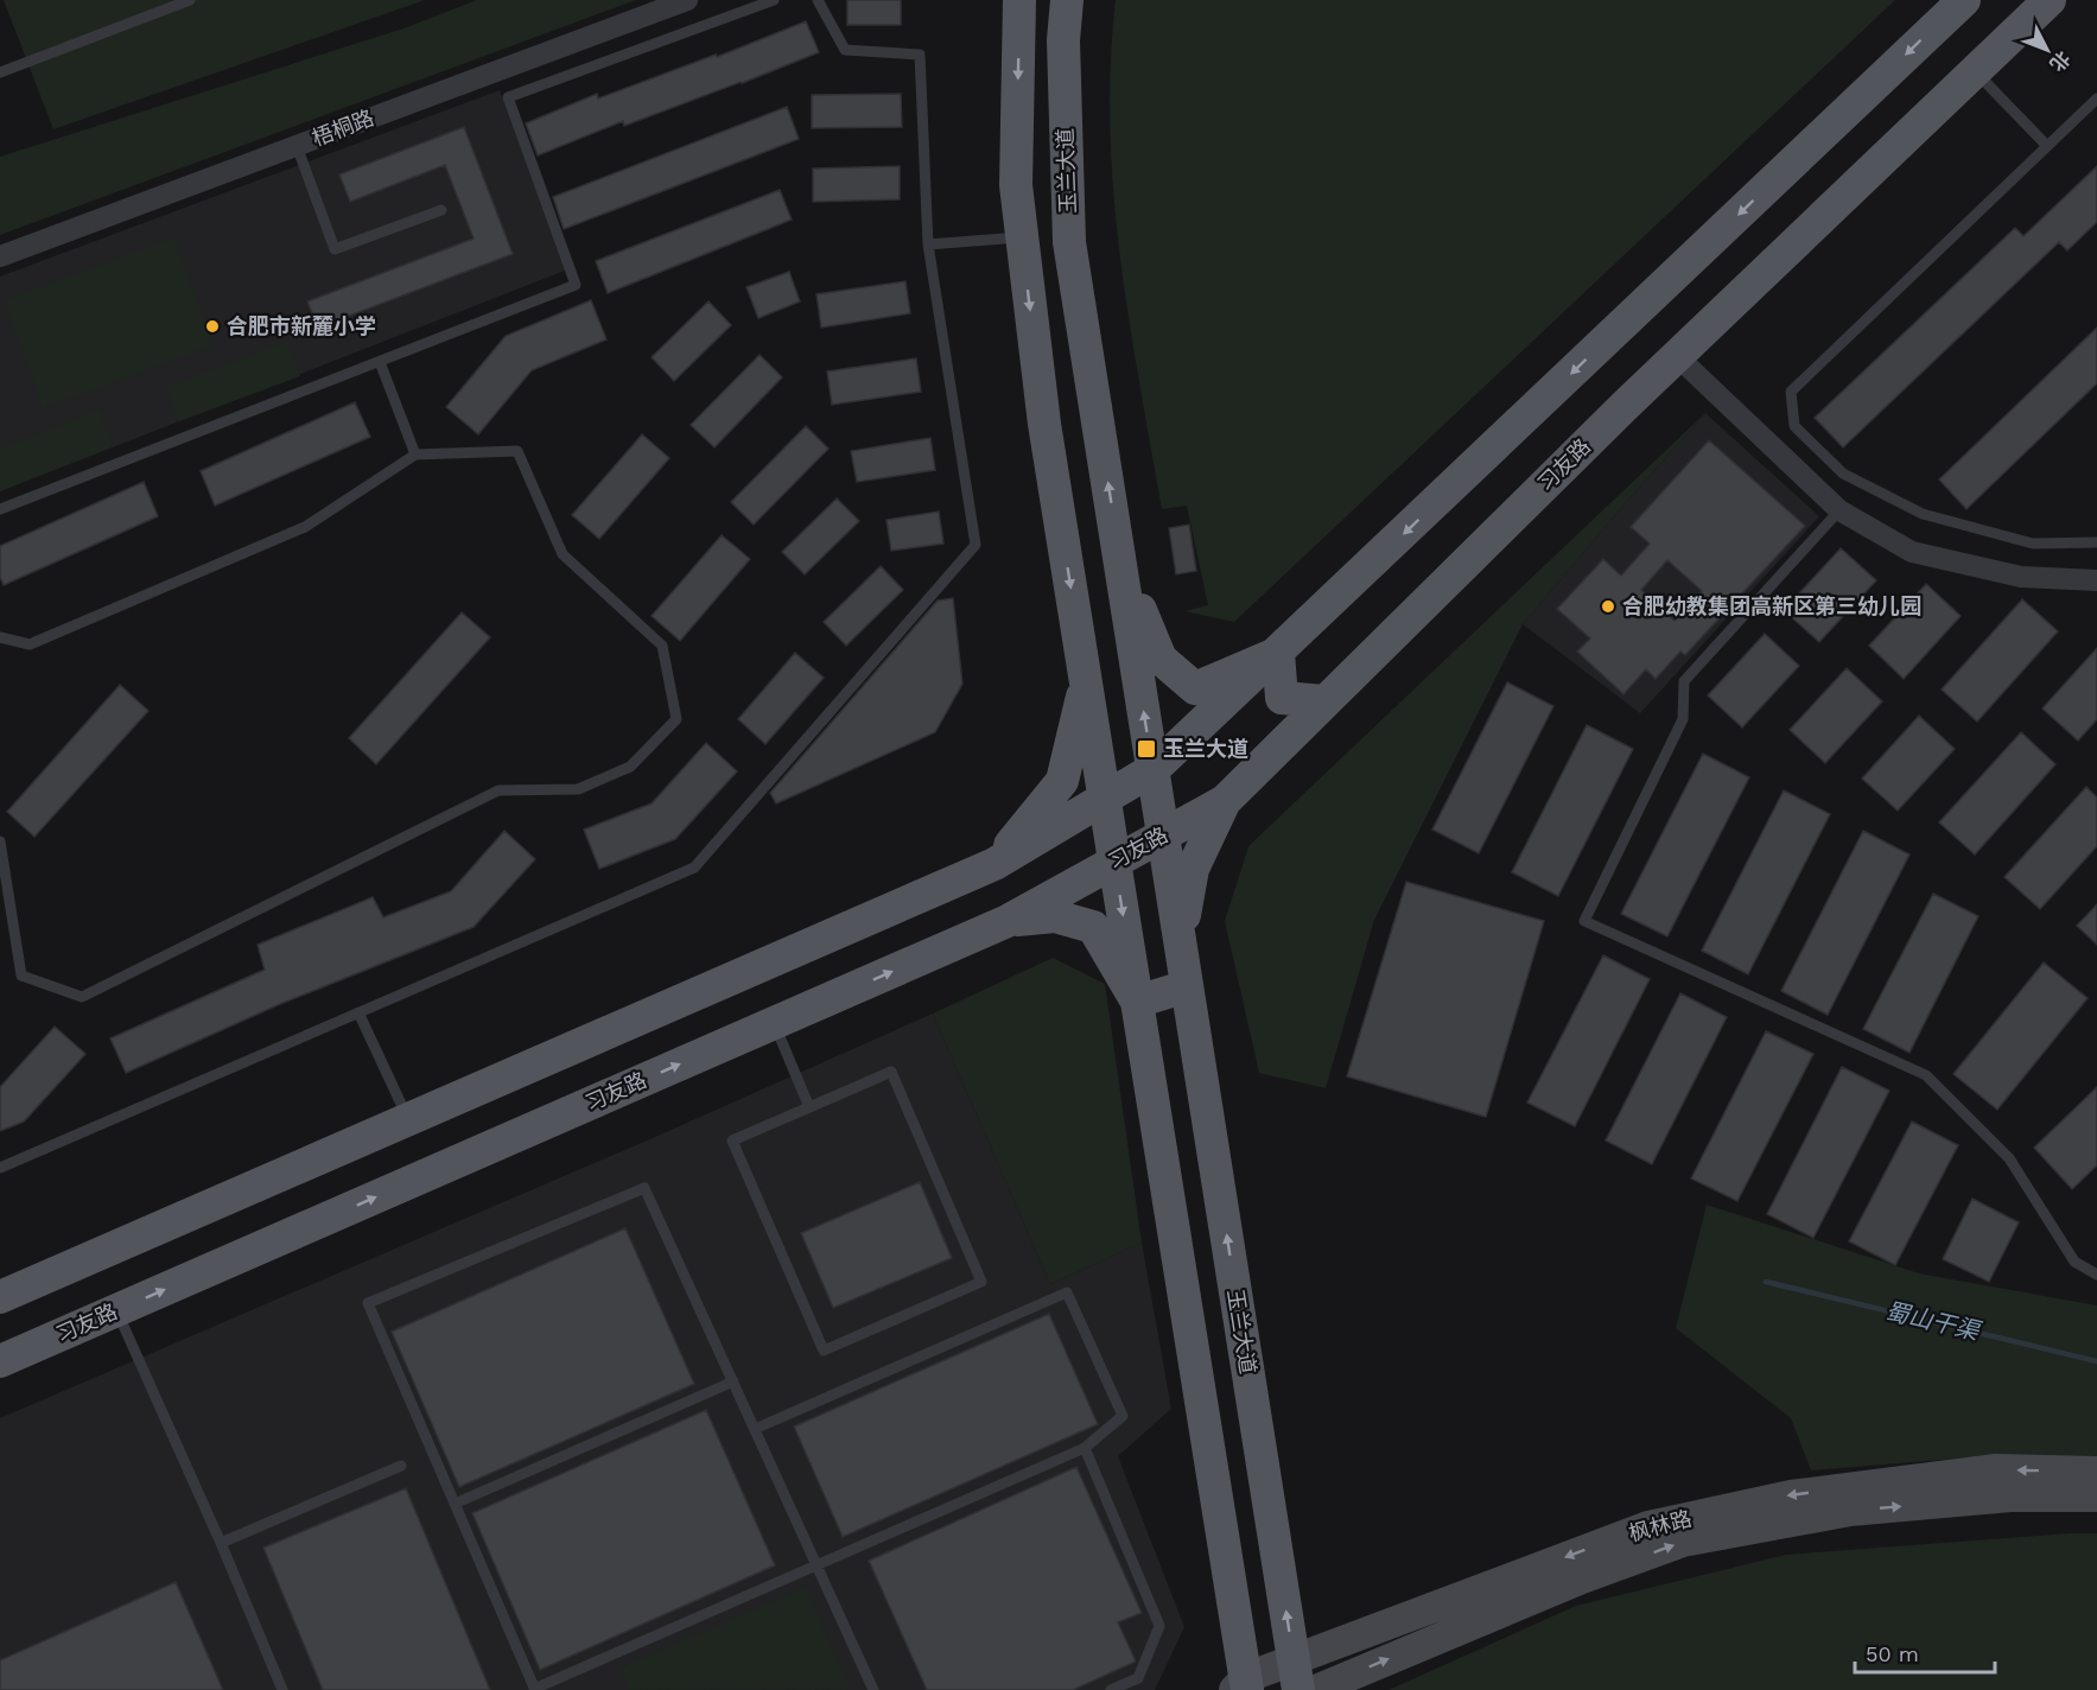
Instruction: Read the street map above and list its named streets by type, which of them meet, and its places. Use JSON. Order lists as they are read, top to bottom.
{
  "streets": {
    "main road": ["玉兰大道", "习友路", "枫林路"],
    "street": ["梧桐路"]
  },
  "crossings": [
    ["玉兰大道", "习友路"],
    ["玉兰大道", "枫林路"]
  ],
  "water": ["蜀山干渠"],
  "places": {
    "other": ["合肥市新麓小学", "合肥幼教集团高新区第三幼儿园"],
    "transit": ["玉兰大道"]
  },
  "scale_bar": "50 m",
  "north": "bottom right"
}
